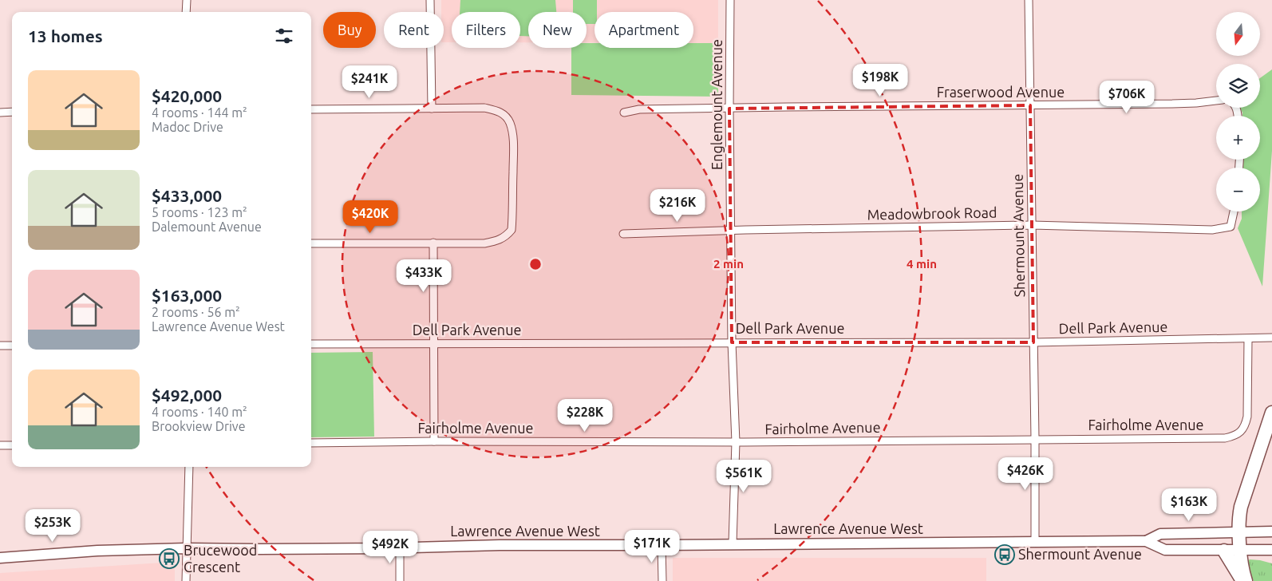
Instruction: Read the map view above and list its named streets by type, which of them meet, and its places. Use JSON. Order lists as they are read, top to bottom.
{
  "streets": {
    "main road": ["Lawrence Avenue West"],
    "street": [
      "Fraserwood Avenue",
      "Englemount Avenue",
      "Meadowbrook Road",
      "Shermount Avenue",
      "Dell Park Avenue",
      "Fairholme Avenue"
    ]
  },
  "crossings": [
    ["Fraserwood Avenue", "Englemount Avenue"],
    ["Fraserwood Avenue", "Shermount Avenue"],
    ["Englemount Avenue", "Meadowbrook Road"],
    ["Englemount Avenue", "Dell Park Avenue"],
    ["Englemount Avenue", "Fairholme Avenue"],
    ["Englemount Avenue", "Lawrence Avenue West"],
    ["Meadowbrook Road", "Shermount Avenue"],
    ["Shermount Avenue", "Dell Park Avenue"],
    ["Shermount Avenue", "Fairholme Avenue"],
    ["Shermount Avenue", "Lawrence Avenue West"],
    ["Dell Park Avenue", "Fairholme Avenue"]
  ],
  "places": {
    "bus stop": ["Shermount Avenue", "Brucewood Crescent"]
  },
  "north": "bottom",
  "page": {
    "map_buttons": ["+", "−"],
    "chip": [
      "Buy",
      "Rent",
      "Filters",
      "New",
      "Apartment"
    ],
    "heading": "13 homes",
    "list": [
      {
        "name": "$420,000",
        "note": "4 rooms · 144 m² · Madoc Drive"
      },
      {
        "name": "$433,000",
        "note": "5 rooms · 123 m² · Dalemount Avenue"
      },
      {
        "name": "$163,000",
        "note": "2 rooms · 56 m² · Lawrence Avenue West"
      },
      {
        "name": "$492,000",
        "note": "4 rooms · 140 m² · Brookview Drive"
      }
    ],
    "price": [
      "$198K",
      "$241K",
      "$706K",
      "$216K",
      "$420K",
      "$433K",
      "$228K",
      "$426K",
      "$561K",
      "$163K",
      "$253K",
      "$171K",
      "$492K"
    ]
  },
  "rings": ["2 min", "4 min"]
}
